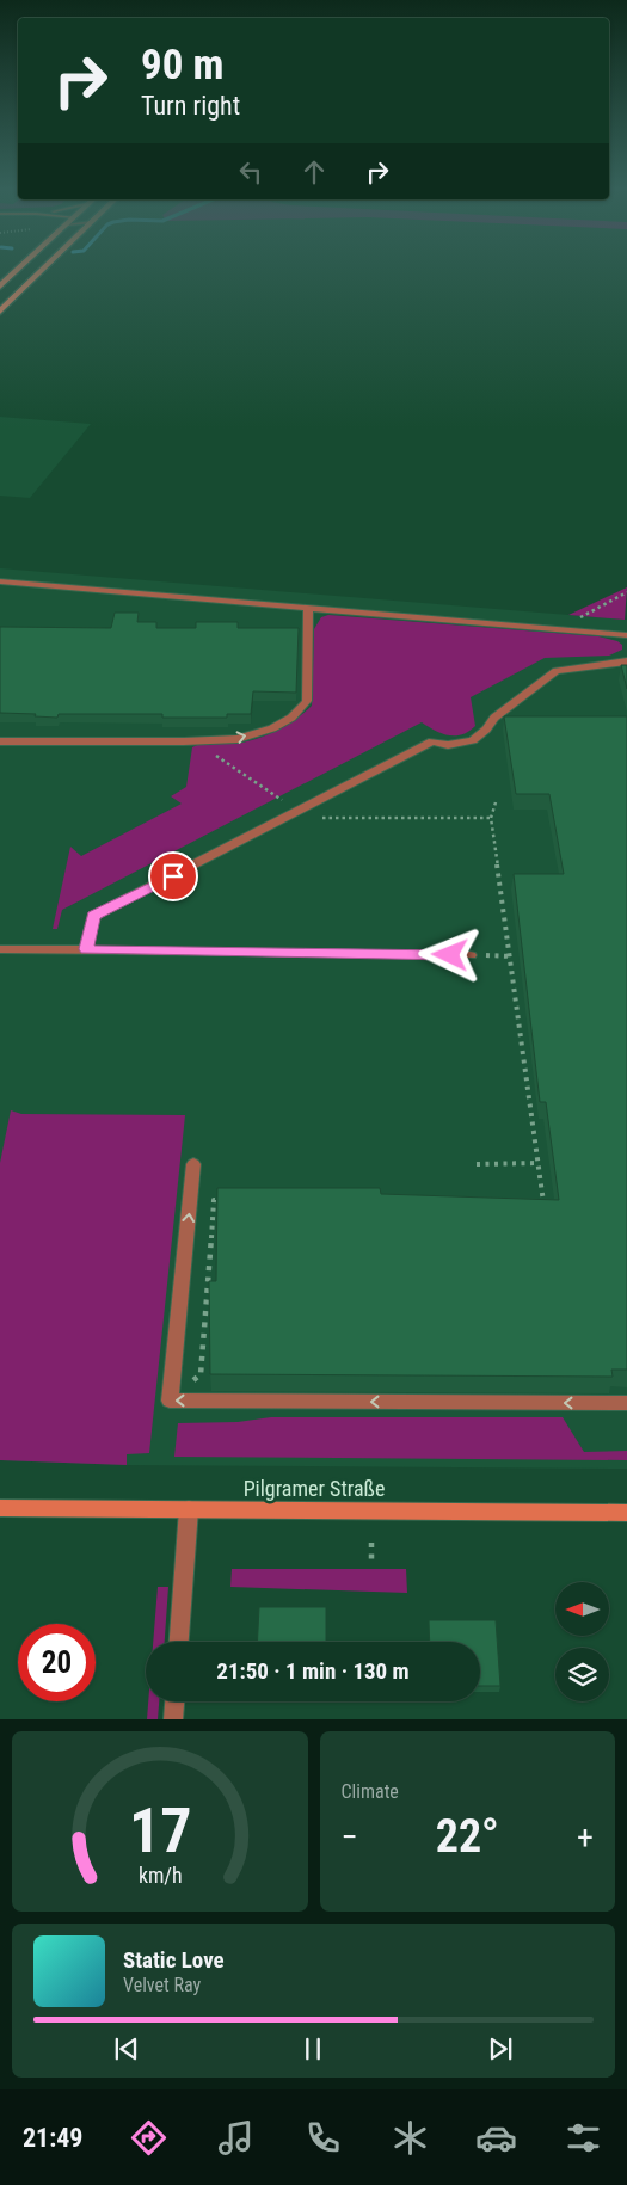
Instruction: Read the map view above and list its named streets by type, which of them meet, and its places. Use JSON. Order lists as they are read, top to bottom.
{
  "streets": {
    "street": ["Pilgramer Straße"]
  },
  "north": "left",
  "page": {
    "turn": ["90 m", "Turn right"],
    "limit": "20",
    "trip": "21:50 · 1 min · 130 m",
    "tile": "Climate",
    "heat": ["−", "22°", "+"],
    "song": ["Static Love", "Velvet Ray"],
    "tabs": "21:49",
    "gauge": ["17", "km/h"]
  }
}
